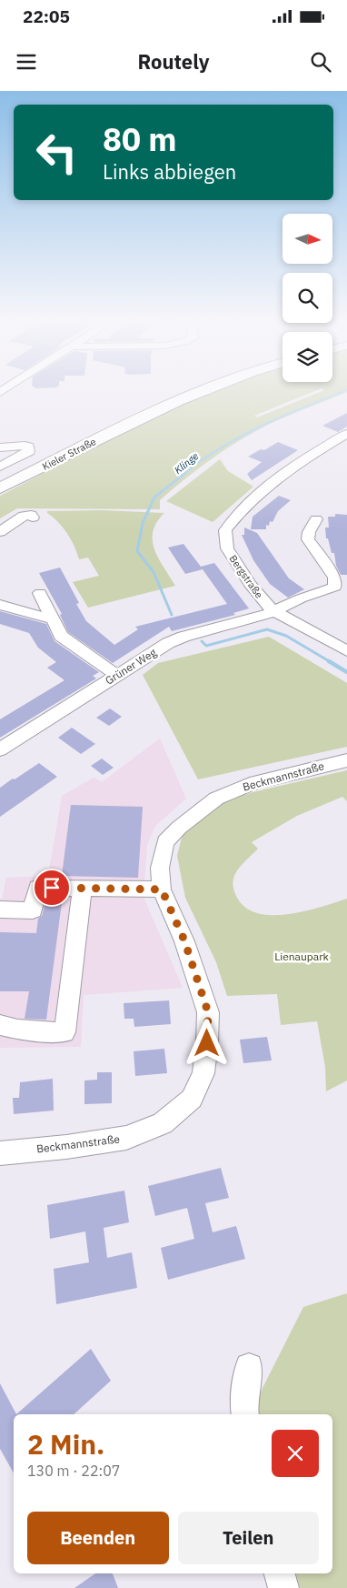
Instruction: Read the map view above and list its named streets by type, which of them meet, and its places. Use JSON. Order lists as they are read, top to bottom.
{
  "streets": {
    "main road": ["Kieler Straße"],
    "street": ["Bergstraße", "Grüner Weg", "Beckmannstraße"]
  },
  "crossings": [
    ["Bergstraße", "Grüner Weg"]
  ],
  "water": ["Klinge"],
  "parks": ["Lienaupark"],
  "north": "right",
  "page": {
    "status": "22:05",
    "header": "Routely",
    "turn": ["80 m", "Links abbiegen"],
    "heading": ["2 Min.", "130 m · 22:07"],
    "buttons": ["Beenden", "Teilen"]
  }
}
